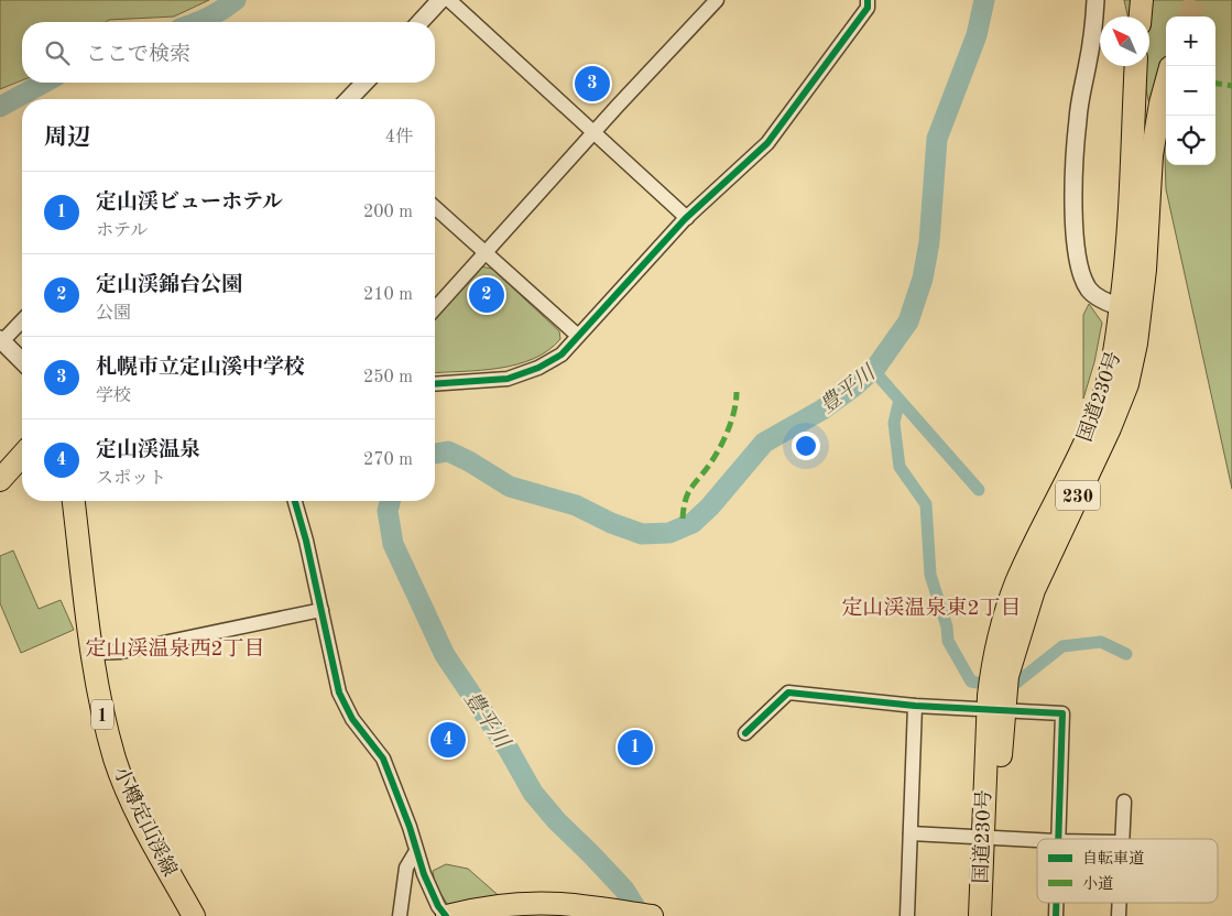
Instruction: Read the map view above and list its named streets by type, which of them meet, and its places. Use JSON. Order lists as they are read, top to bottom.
{
  "streets": {
    "main road": [
      "国道230号",
      "230",
      "1",
      "小樽定山渓線"
    ]
  },
  "districts": ["定山渓温泉東2丁目", "定山渓温泉西2丁目"],
  "water": ["豊平川"],
  "legend": ["自転車道", "小道"],
  "north": "top left",
  "page": {
    "map_buttons": ["+", "−"],
    "search": "ここで検索",
    "pins": [
      "3",
      "2",
      "4",
      "1"
    ],
    "heading": ["周辺", "4件"],
    "list": [
      {
        "mark": "1",
        "name": "定山渓ビューホテル",
        "note": "ホテル",
        "value": "200 m"
      },
      {
        "mark": "2",
        "name": "定山渓錦台公園",
        "note": "公園",
        "value": "210 m"
      },
      {
        "mark": "3",
        "name": "札幌市立定山溪中学校",
        "note": "学校",
        "value": "250 m"
      },
      {
        "mark": "4",
        "name": "定山渓温泉",
        "note": "スポット",
        "value": "270 m"
      }
    ]
  }
}
